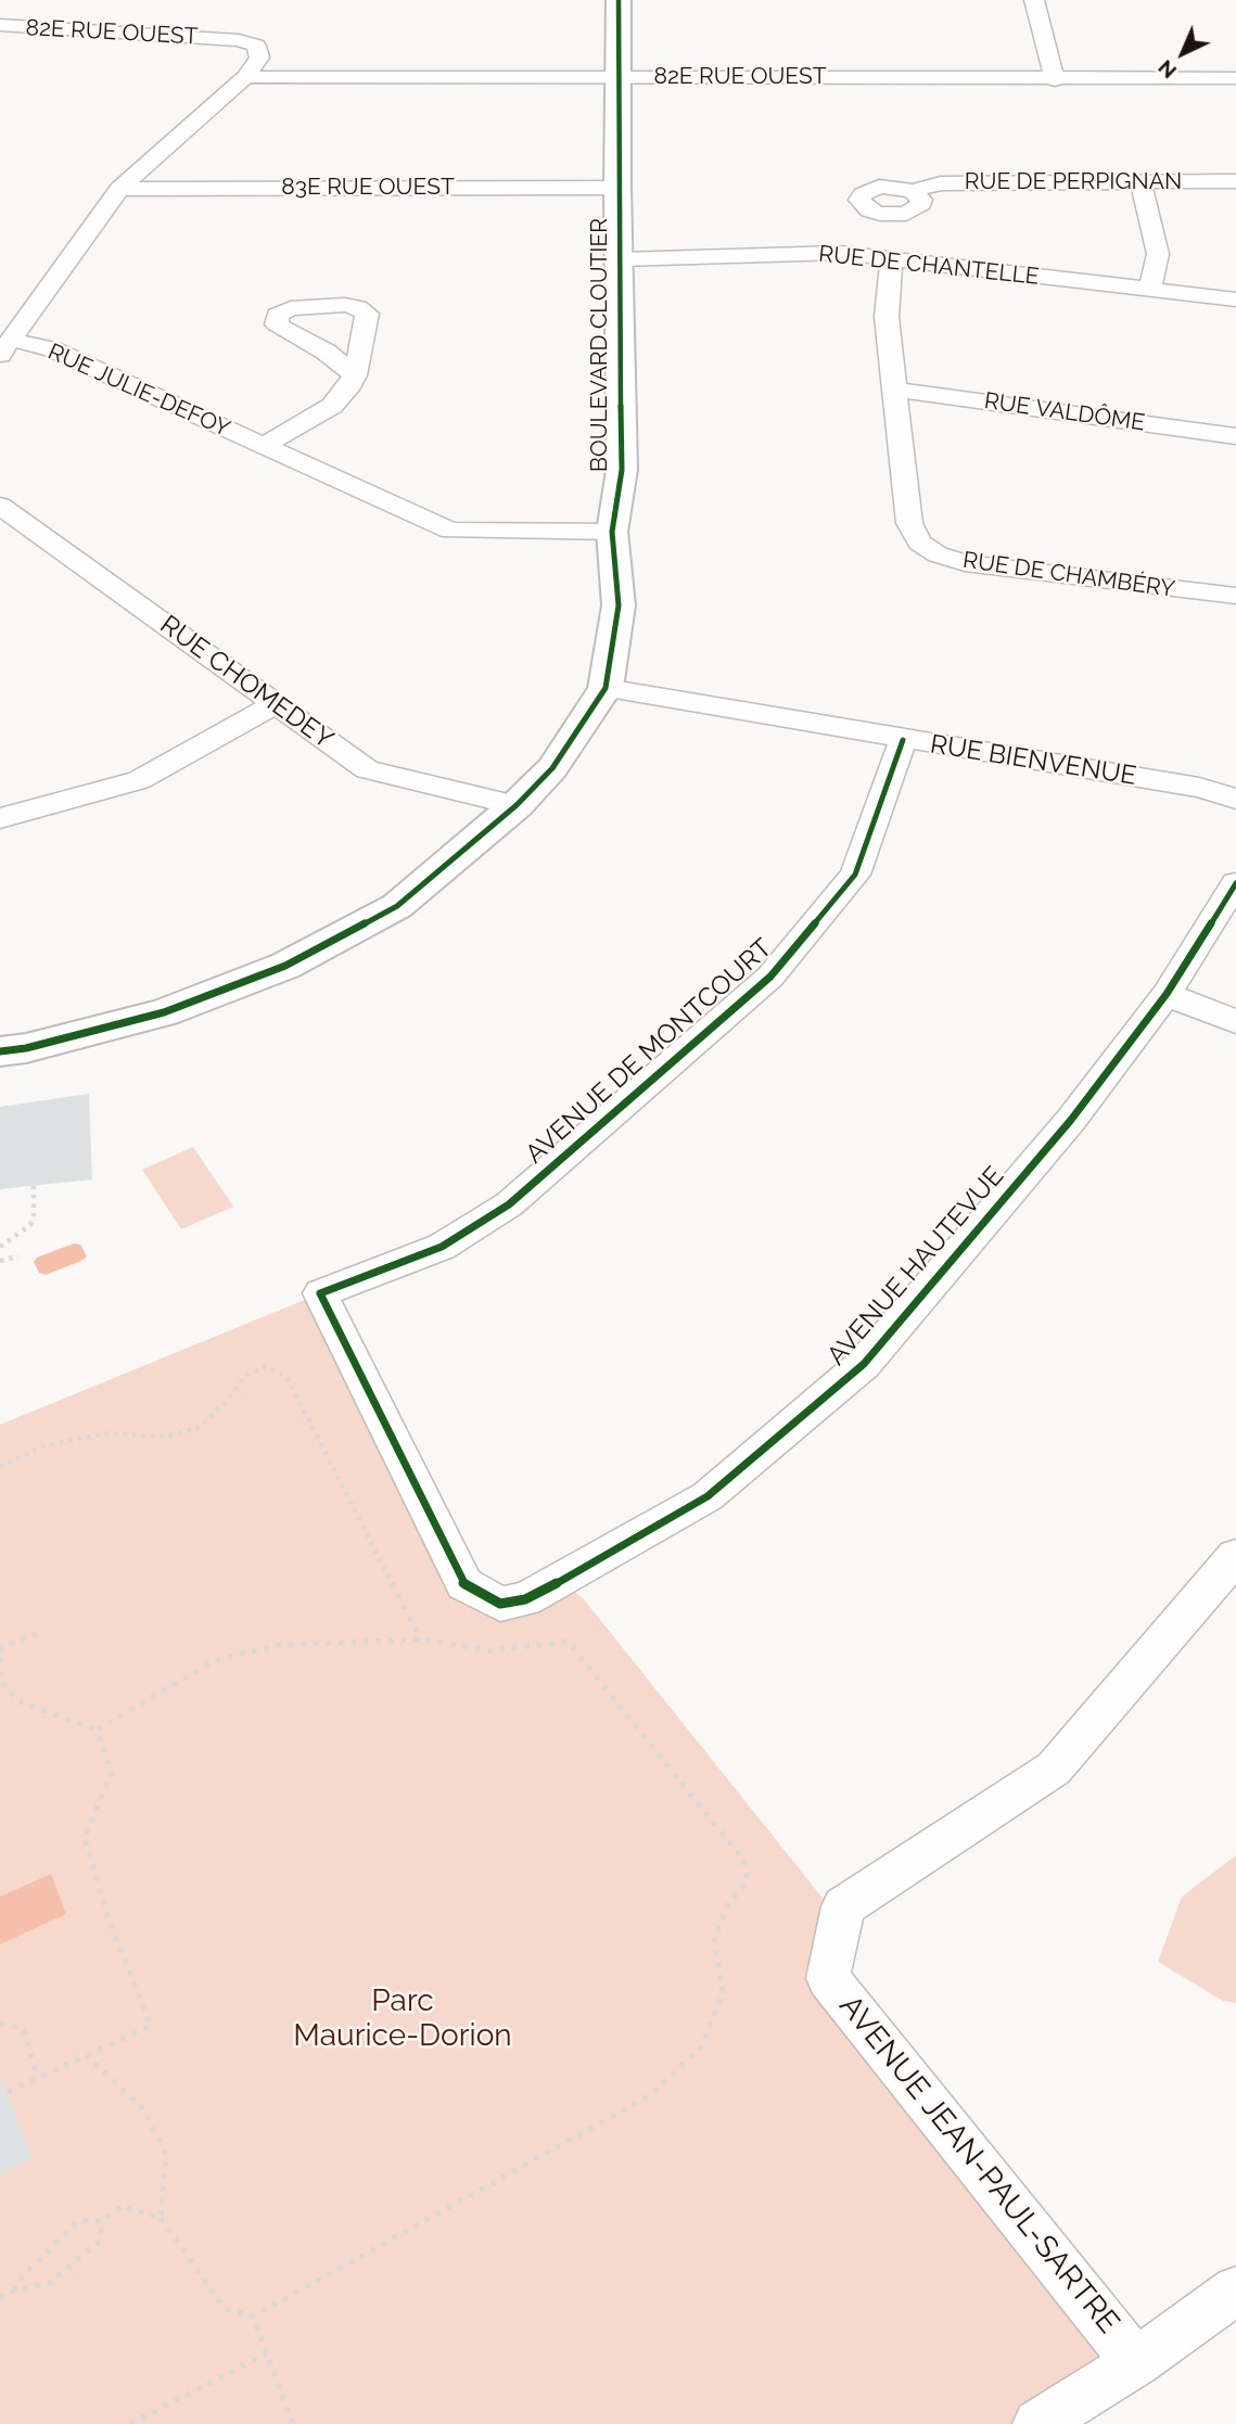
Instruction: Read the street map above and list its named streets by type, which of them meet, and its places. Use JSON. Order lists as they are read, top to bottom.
{
  "streets": {
    "street": [
      "82E RUE OUEST",
      "RUE DE PERPIGNAN",
      "83E RUE OUEST",
      "RUE DE CHANTELLE",
      "BOULEVARD CLOUTIER",
      "RUE JULIE-DEFOY",
      "RUE VALDÔME",
      "RUE DE CHAMBÉRY",
      "RUE CHOMEDEY",
      "RUE BIENVENUE",
      "AVENUE DE MONTCOURT",
      "AVENUE HAUTEVUE",
      "AVENUE JEAN-PAUL-SARTRE"
    ]
  },
  "crossings": [
    ["82E RUE OUEST", "BOULEVARD CLOUTIER"],
    ["83E RUE OUEST", "BOULEVARD CLOUTIER"],
    ["RUE DE CHANTELLE", "BOULEVARD CLOUTIER"],
    ["RUE DE CHANTELLE", "RUE DE CHAMBÉRY"],
    ["BOULEVARD CLOUTIER", "RUE JULIE-DEFOY"],
    ["BOULEVARD CLOUTIER", "RUE CHOMEDEY"],
    ["BOULEVARD CLOUTIER", "RUE BIENVENUE"],
    ["RUE VALDÔME", "RUE DE CHAMBÉRY"],
    ["RUE BIENVENUE", "AVENUE DE MONTCOURT"],
    ["AVENUE DE MONTCOURT", "AVENUE HAUTEVUE"]
  ],
  "parks": ["Parc Maurice-Dorion"],
  "north": "bottom left"
}
